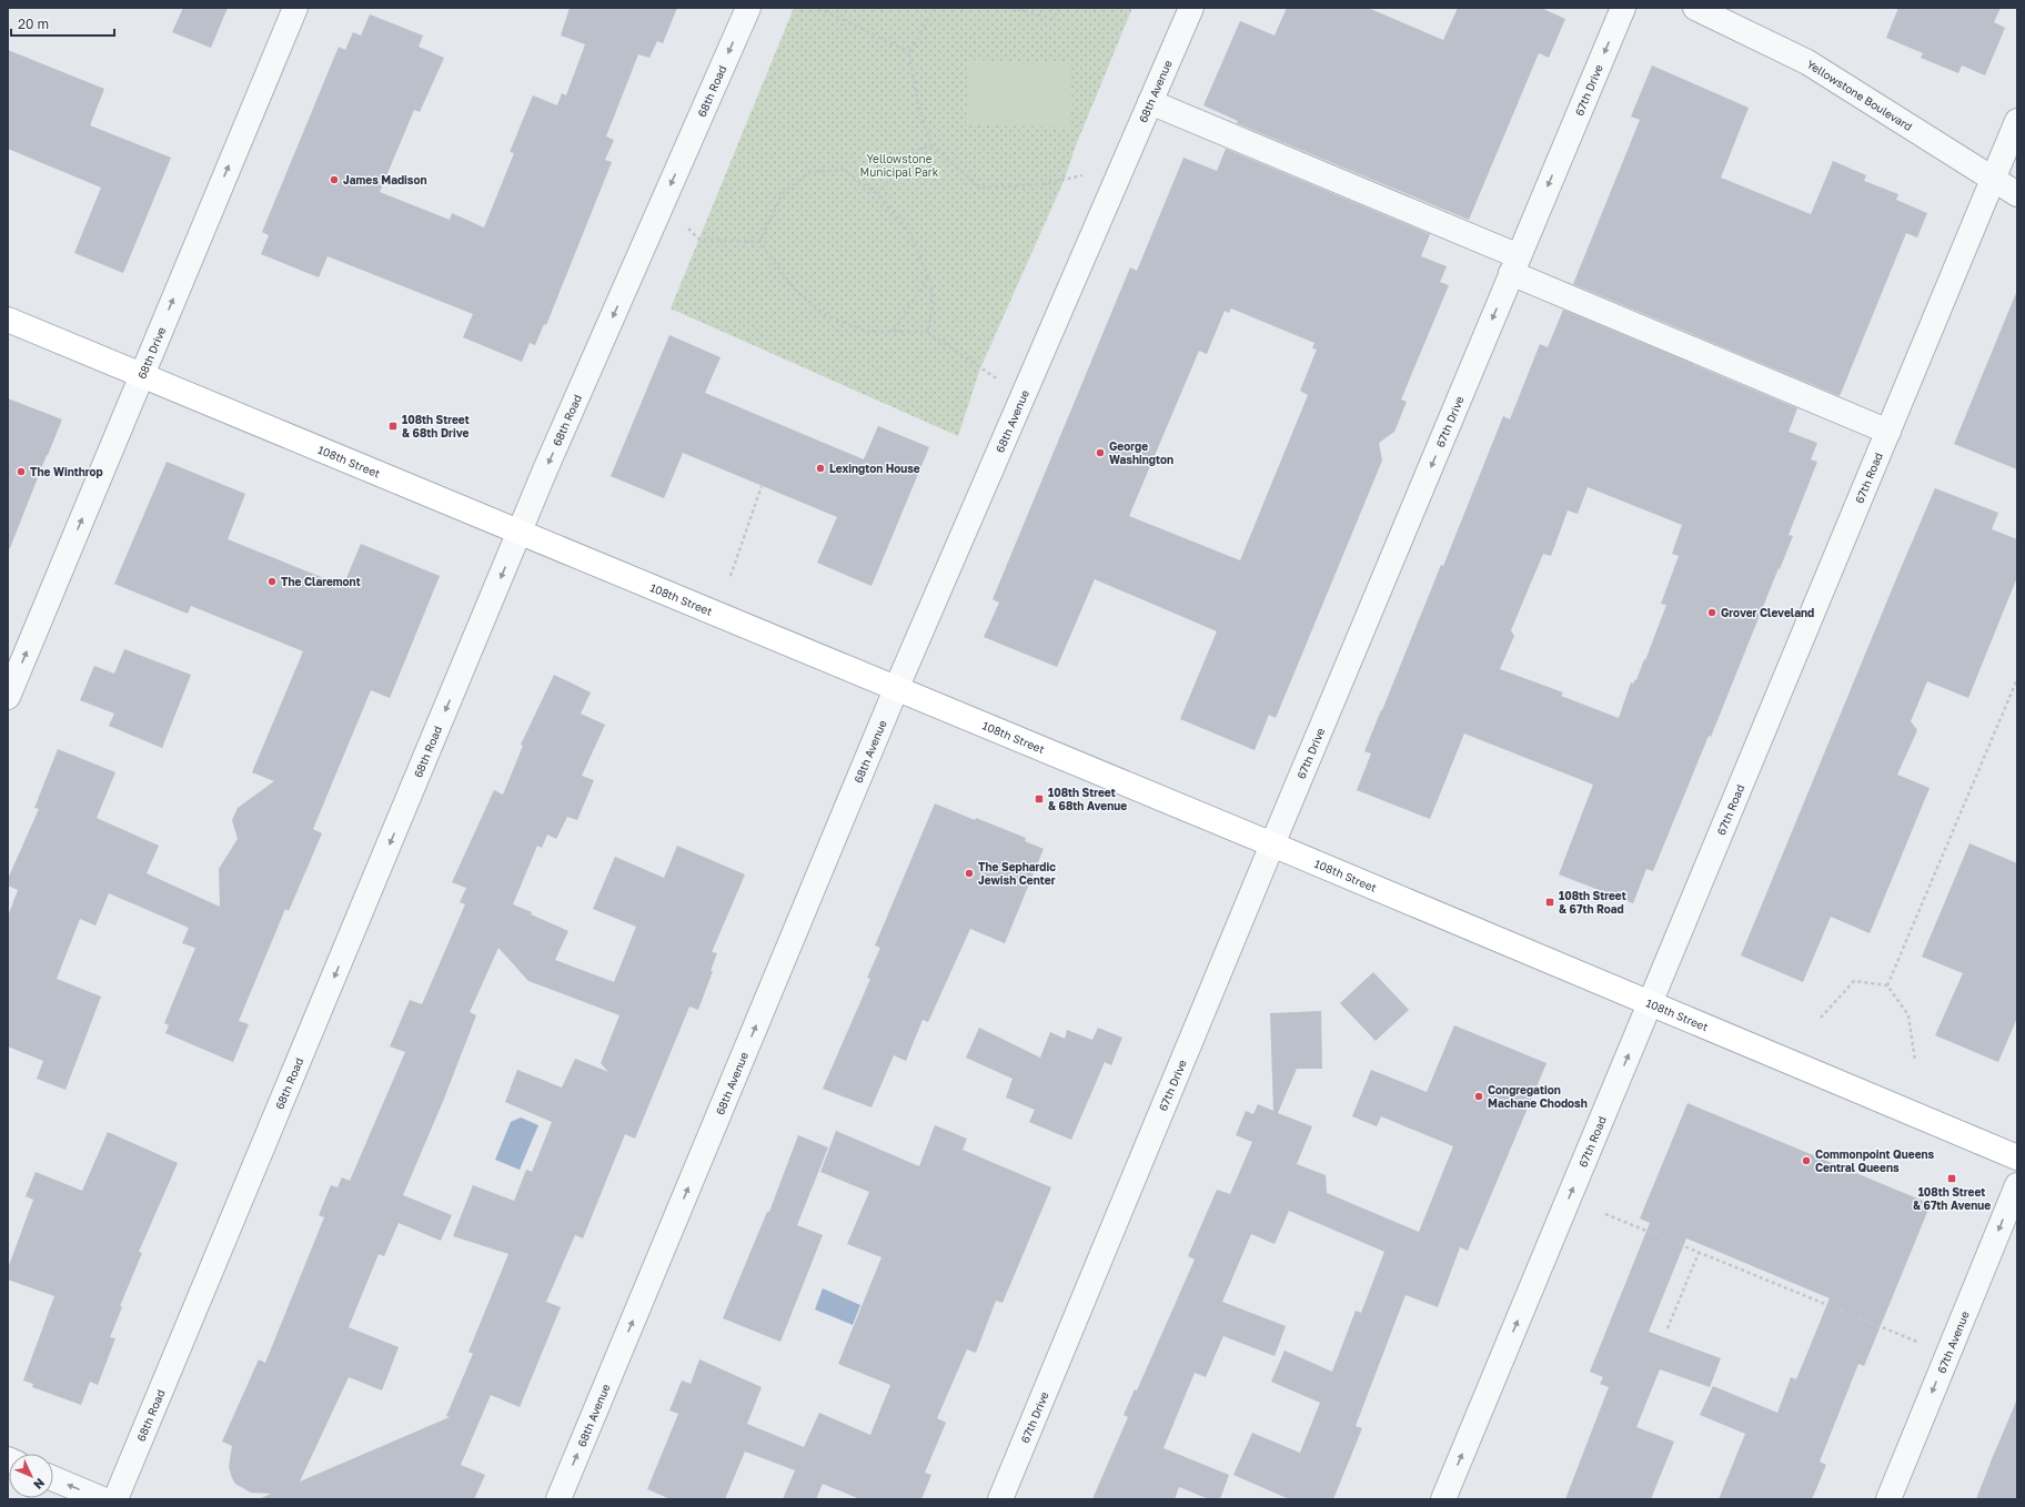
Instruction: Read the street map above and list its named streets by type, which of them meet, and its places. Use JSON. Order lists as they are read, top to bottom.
{
  "streets": {
    "main road": ["108th Street"],
    "street": [
      "67th Drive",
      "68th Road",
      "68th Avenue",
      "Yellowstone Boulevard",
      "68th Drive",
      "67th Road",
      "67th Avenue"
    ]
  },
  "crossings": [
    ["67th Drive", "108th Street"],
    ["68th Road", "108th Street"],
    ["68th Avenue", "108th Street"],
    ["Yellowstone Boulevard", "67th Road"],
    ["68th Drive", "108th Street"],
    ["108th Street", "67th Road"]
  ],
  "one_way": [
    "67th Drive",
    "68th Road",
    "68th Avenue",
    "68th Drive",
    "67th Road",
    "67th Avenue"
  ],
  "parks": ["Yellowstone Municipal Park"],
  "places": {
    "other": [
      "James Madison",
      "George Washington",
      "Lexington House",
      "The Winthrop",
      "The Claremont",
      "Grover Cleveland",
      "The Sephardic Jewish Center",
      "Congregation Machane Chodosh",
      "Commonpoint Queens Central Queens"
    ],
    "transit": [
      "108th Street & 68th Drive",
      "108th Street & 68th Avenue",
      "108th Street & 67th Road",
      "108th Street & 67th Avenue"
    ]
  },
  "scale_bar": "20 m",
  "north": "bottom right"
}
